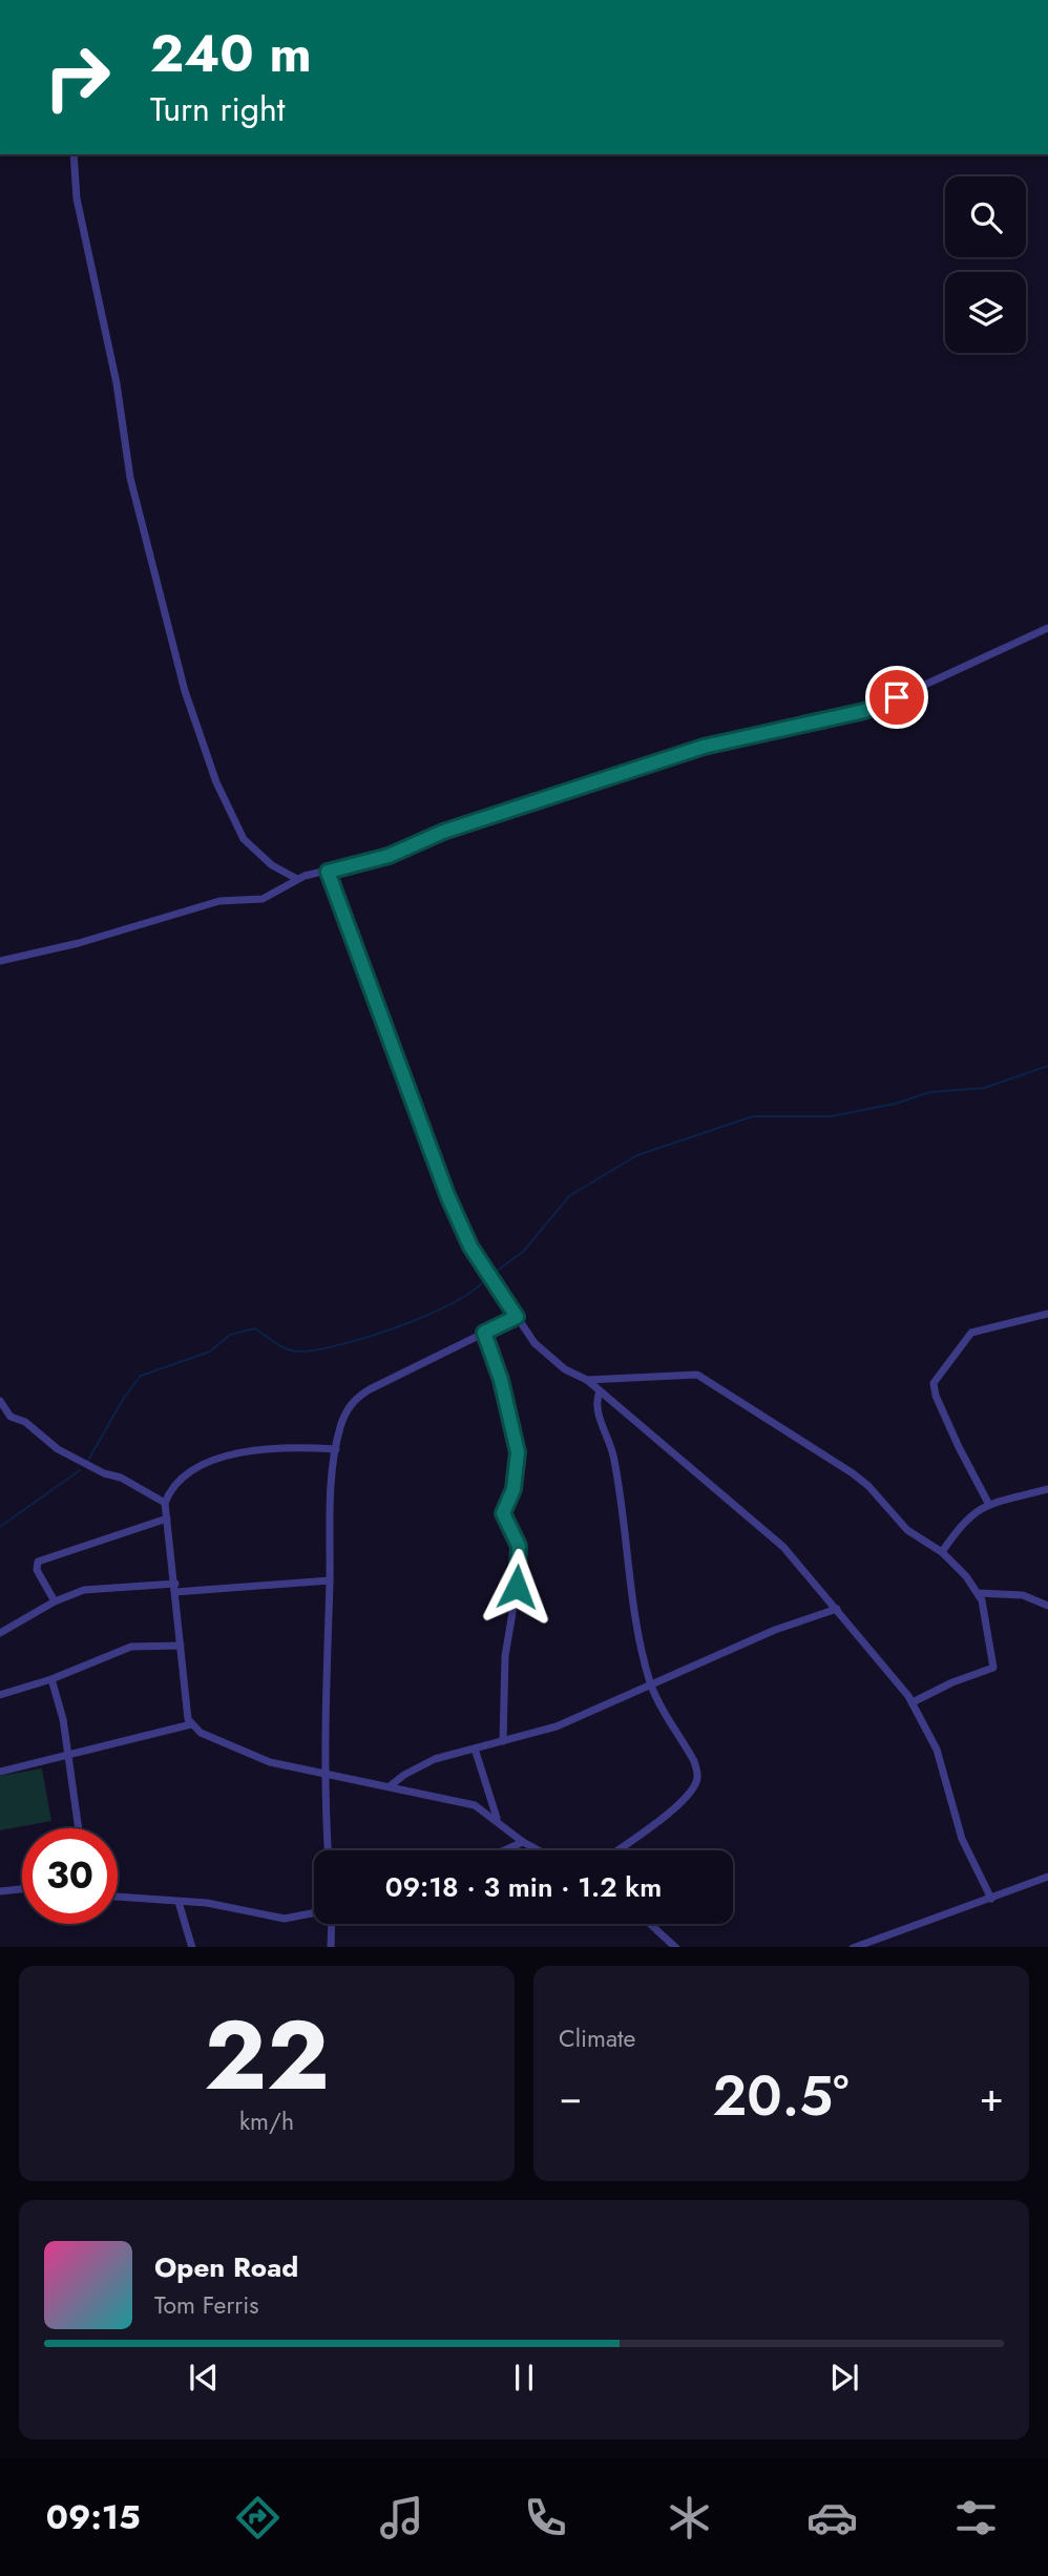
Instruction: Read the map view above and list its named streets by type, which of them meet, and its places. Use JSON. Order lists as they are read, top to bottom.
{
  "page": {
    "turn": ["240 m", "Turn right"],
    "limit": "30",
    "trip": "09:18 · 3 min · 1.2 km",
    "tile": [
      ["22", "km/h"],
      "Climate"
    ],
    "heat": ["−", "20.5°", "+"],
    "song": ["Open Road", "Tom Ferris"],
    "tabs": "09:15"
  }
}
